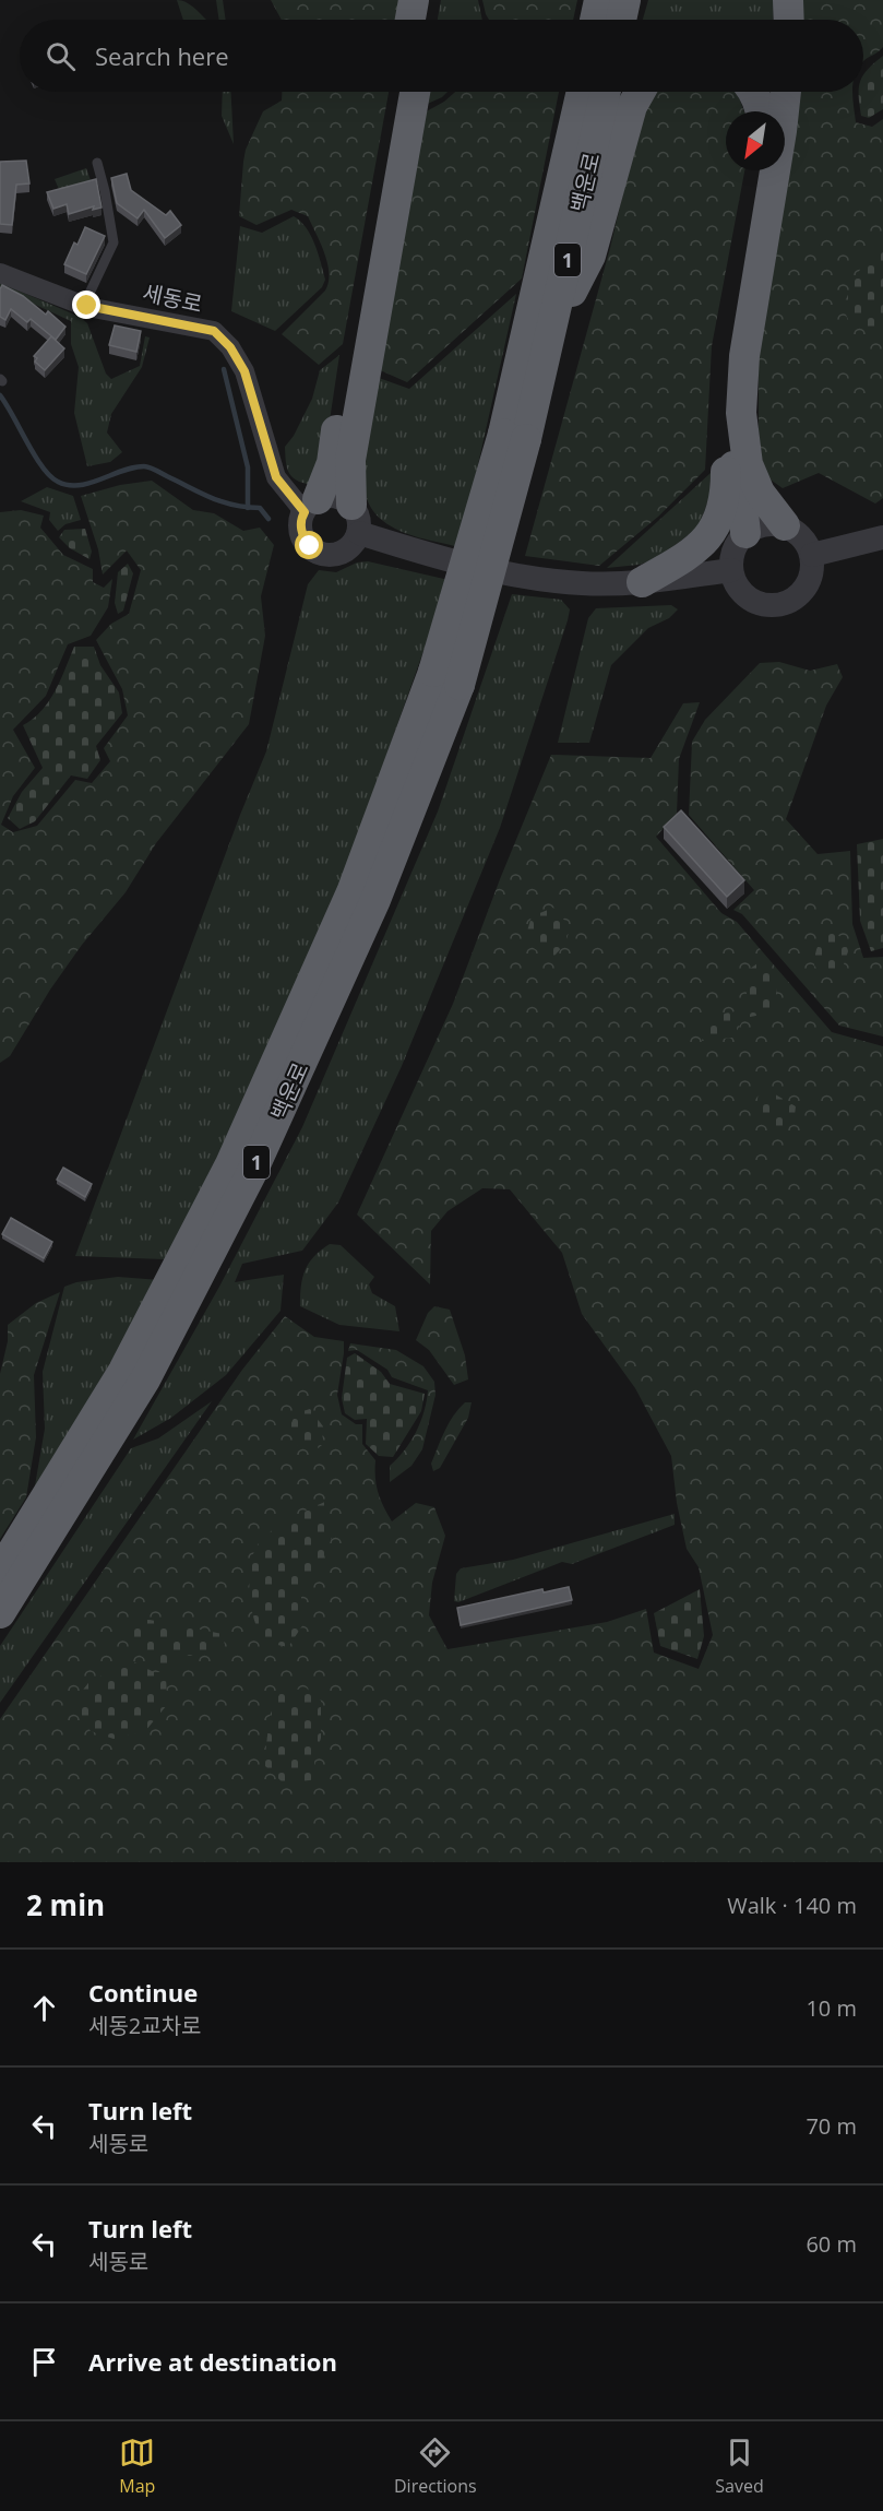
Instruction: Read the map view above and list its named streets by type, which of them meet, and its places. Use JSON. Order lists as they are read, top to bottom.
{
  "streets": {
    "highway": ["백운로", "1"],
    "street": ["세동로"]
  },
  "crossings": [
    ["백운로", "1"]
  ],
  "north": "bottom left",
  "page": {
    "search": "Search here",
    "heading": ["2 min", "Walk · 140 m"],
    "list": [
      ["Continue", "세동2교차로", "10 m"],
      ["Turn left", "세동로", "70 m"],
      ["Turn left", "세동로", "60 m"],
      "Arrive at destination"
    ],
    "nav": ["Map", "Directions", "Saved"]
  }
}
